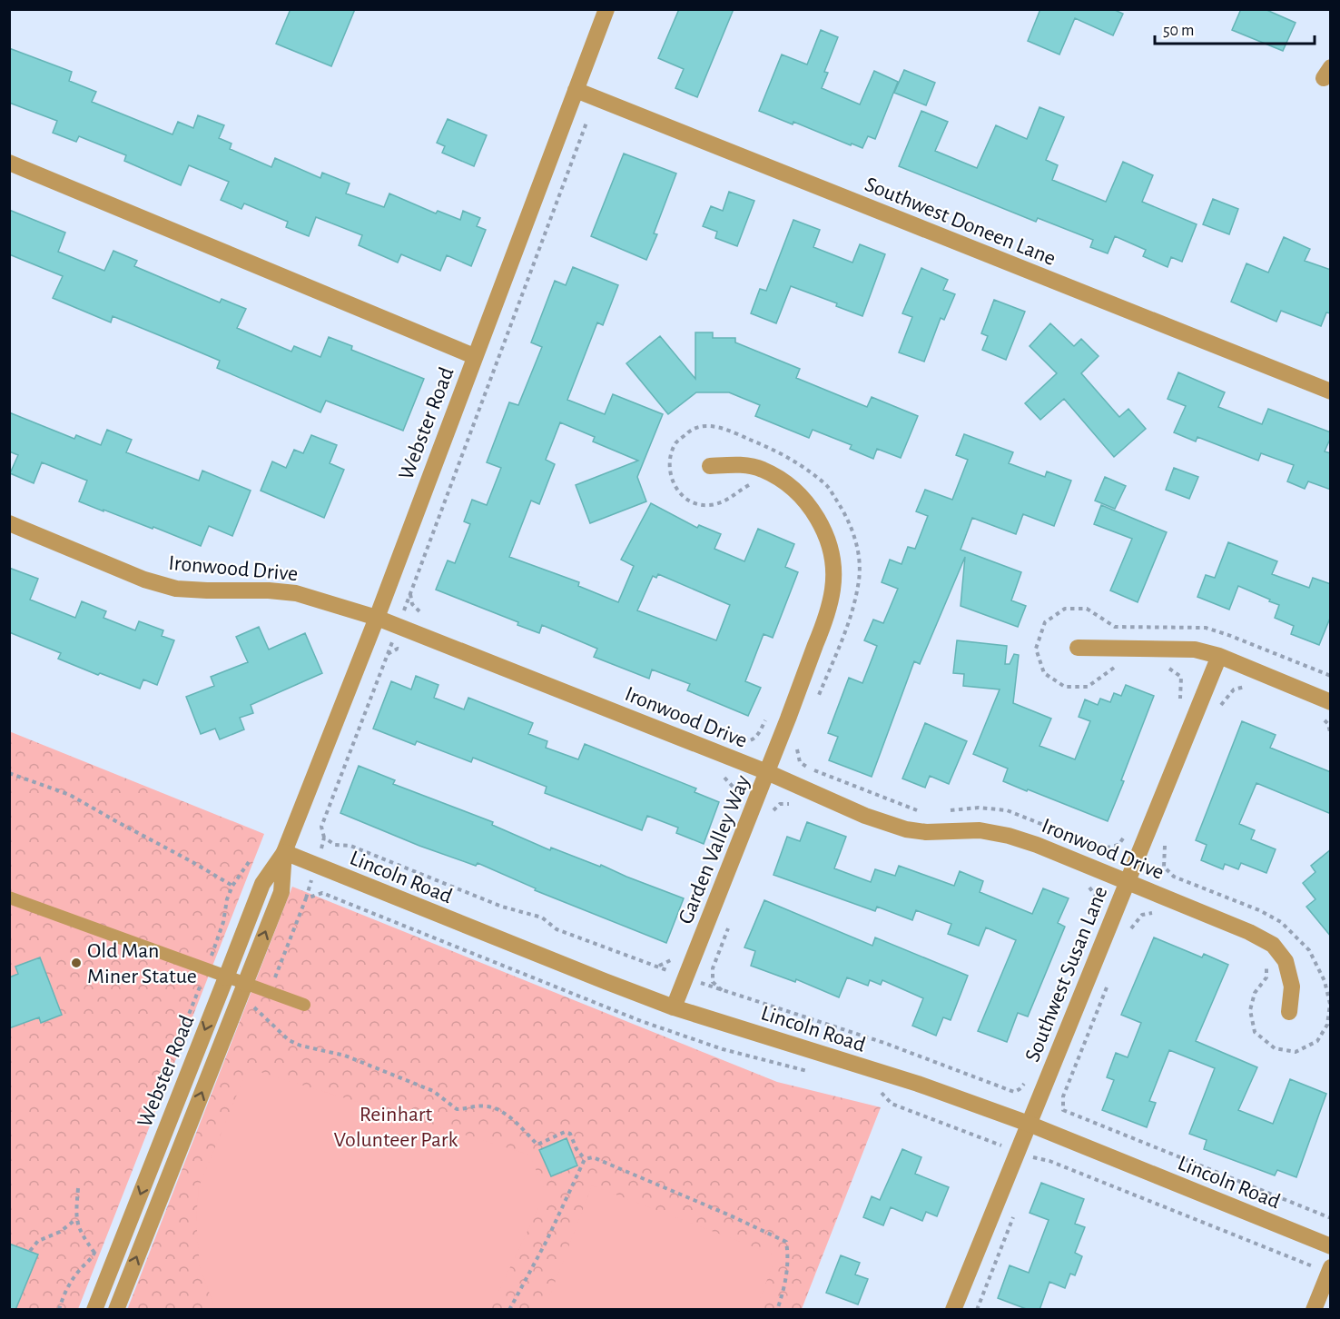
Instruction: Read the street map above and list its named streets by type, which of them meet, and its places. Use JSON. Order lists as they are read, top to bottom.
{
  "streets": {
    "street": [
      "Southwest Doneen Lane",
      "Webster Road",
      "Ironwood Drive",
      "Garden Valley Way",
      "Lincoln Road",
      "Southwest Susan Lane"
    ]
  },
  "crossings": [
    ["Southwest Doneen Lane", "Webster Road"],
    ["Webster Road", "Ironwood Drive"],
    ["Webster Road", "Lincoln Road"],
    ["Ironwood Drive", "Garden Valley Way"],
    ["Ironwood Drive", "Southwest Susan Lane"],
    ["Garden Valley Way", "Lincoln Road"],
    ["Lincoln Road", "Southwest Susan Lane"]
  ],
  "parks": ["Reinhart Volunteer Park"],
  "places": ["Old Man Miner Statue"],
  "scale_bar": "50 m"
}
